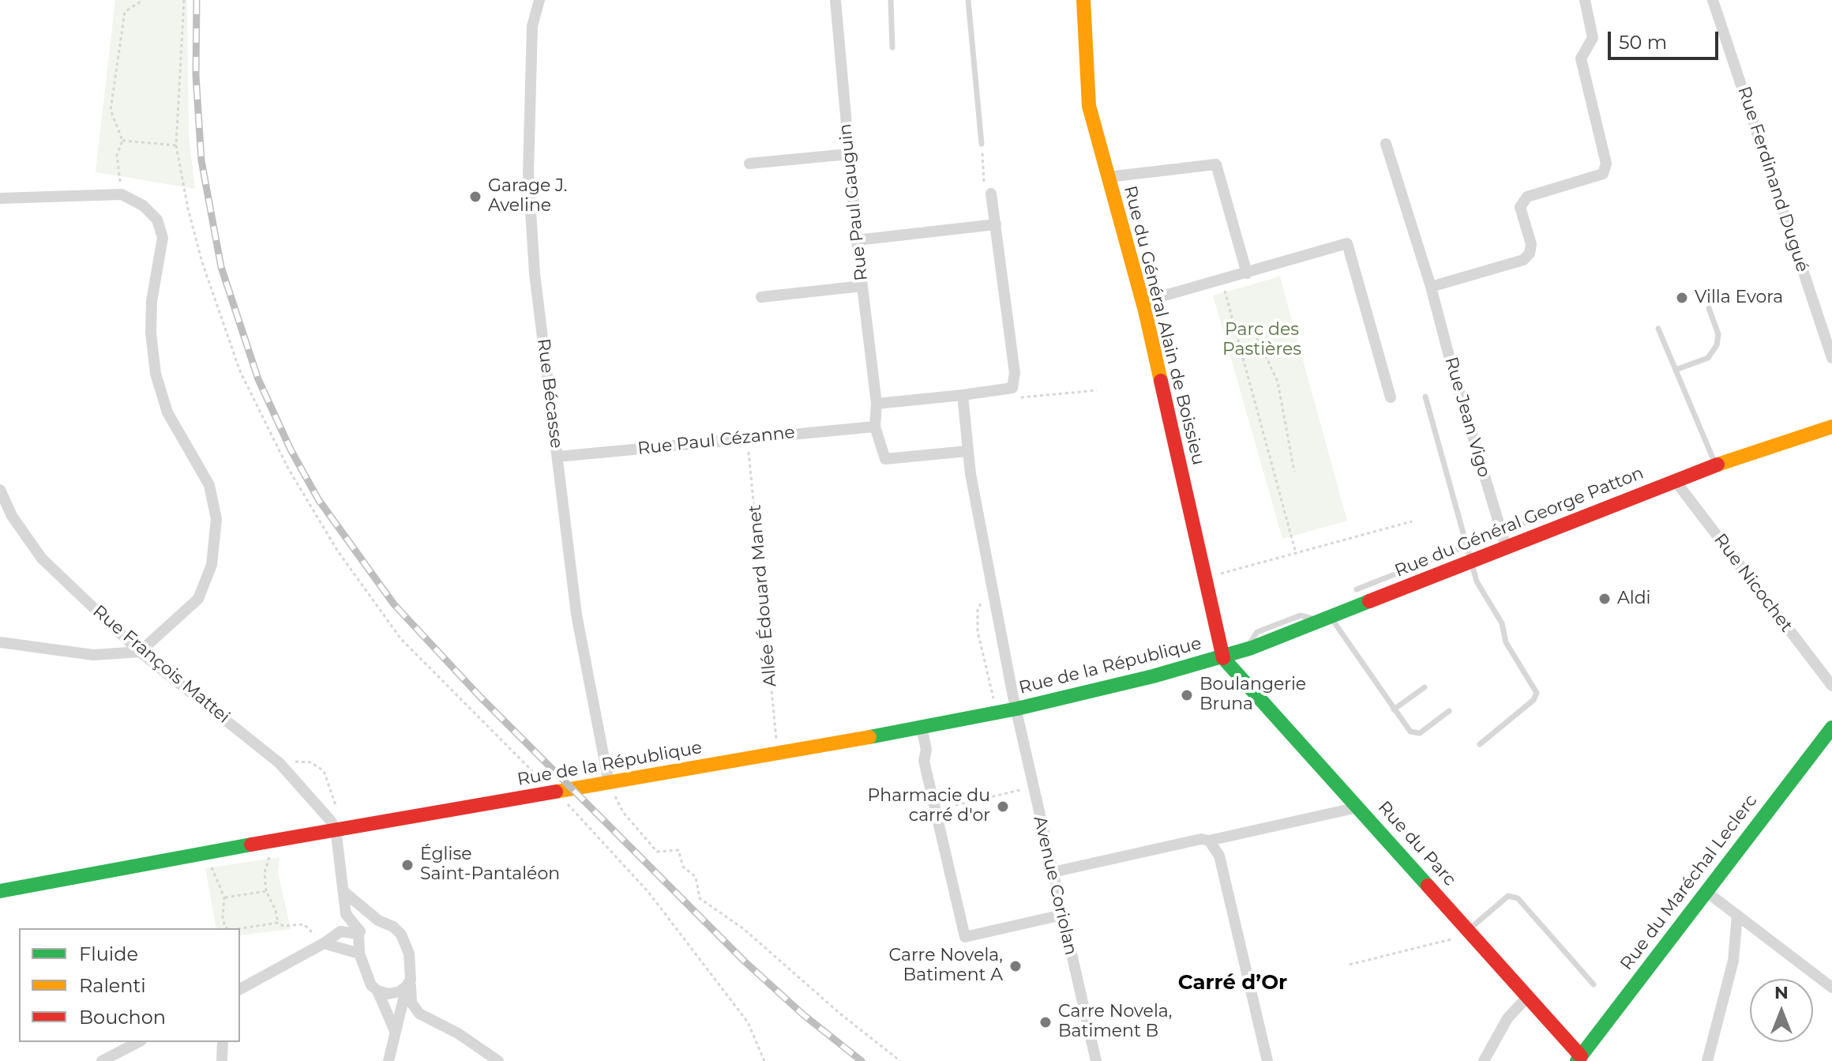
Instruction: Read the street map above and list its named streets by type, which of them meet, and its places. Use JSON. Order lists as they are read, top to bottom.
{
  "streets": {
    "main road": [
      "Rue du Général Alain de Boissieu",
      "Rue du Général George Patton",
      "Rue de la République",
      "Rue du Parc",
      "Rue du Maréchal Leclerc"
    ],
    "street": [
      "Rue Ferdinand Dugué",
      "Rue Paul Gauguin",
      "Rue Bécasse",
      "Rue Jean Vigo",
      "Rue Paul Cézanne",
      "Rue Nicochet",
      "Rue François Mattei",
      "Avenue Coriolan"
    ],
    "path": ["Allée Édouard Manet"]
  },
  "crossings": [
    ["Rue Paul Gauguin", "Rue Paul Cézanne"],
    ["Rue du Général Alain de Boissieu", "Rue du Général George Patton"],
    ["Rue du Général Alain de Boissieu", "Rue de la République"],
    ["Rue du Général Alain de Boissieu", "Rue du Parc"],
    ["Rue Bécasse", "Rue Paul Cézanne"],
    ["Rue Bécasse", "Rue de la République"],
    ["Rue Jean Vigo", "Rue du Général George Patton"],
    ["Rue Paul Cézanne", "Allée Édouard Manet"],
    ["Rue du Général George Patton", "Rue Nicochet"],
    ["Rue du Général George Patton", "Rue de la République"],
    ["Rue du Général George Patton", "Rue du Parc"],
    ["Allée Édouard Manet", "Rue de la République"],
    ["Rue François Mattei", "Rue de la République"],
    ["Rue de la République", "Rue du Parc"],
    ["Rue de la République", "Avenue Coriolan"],
    ["Rue du Parc", "Rue du Maréchal Leclerc"]
  ],
  "districts": ["Carré d’Or"],
  "parks": ["Parc des Pastières"],
  "places": [
    "Garage J. Aveline",
    "Villa Evora",
    "Aldi",
    "Boulangerie Bruna",
    "Pharmacie du carré d'or",
    "Église Saint-Pantaléon",
    "Carre Novela, Batiment A",
    "Carre Novela, Batiment B"
  ],
  "legend": ["Fluide", "Ralenti", "Bouchon"],
  "scale_bar": "50 m",
  "north": "top"
}
